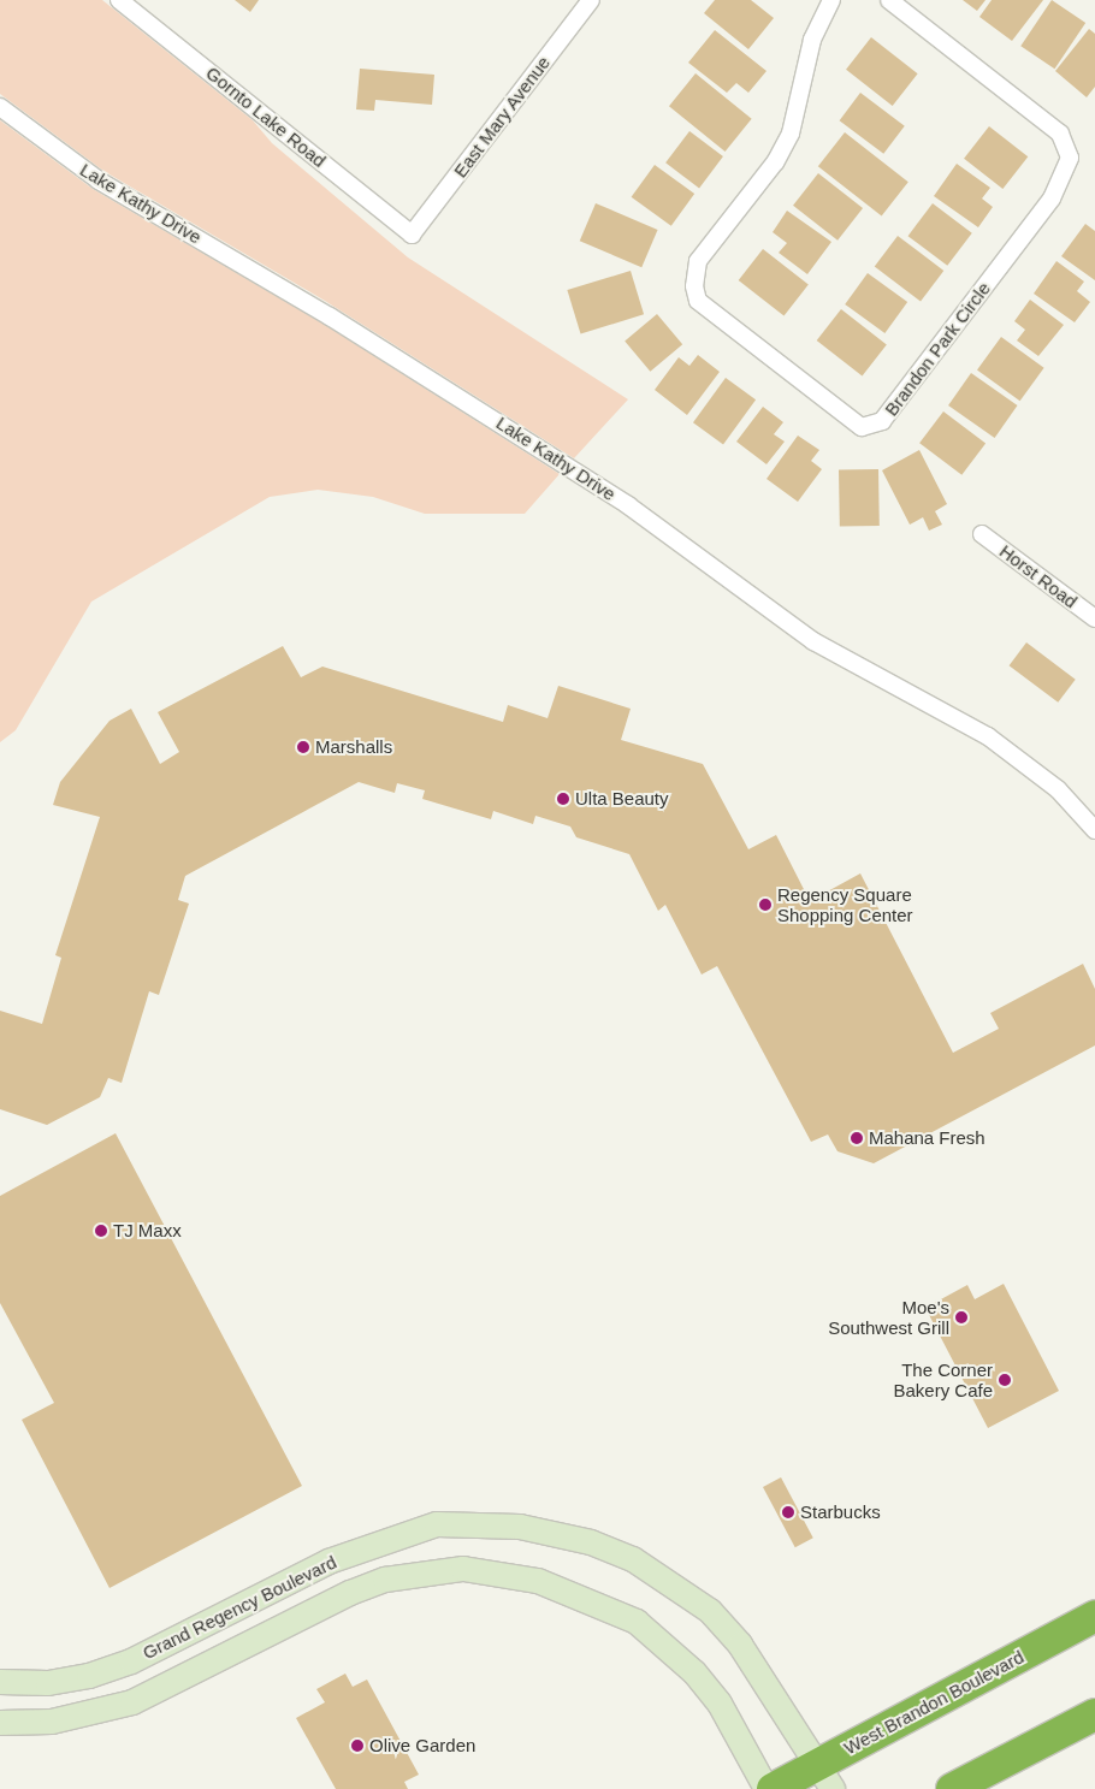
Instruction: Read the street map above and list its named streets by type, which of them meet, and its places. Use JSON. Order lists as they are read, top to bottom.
{
  "streets": {
    "highway": ["West Brandon Boulevard"],
    "street": [
      "Gornto Lake Road",
      "East Mary Avenue",
      "Lake Kathy Drive",
      "Brandon Park Circle",
      "Horst Road",
      "Grand Regency Boulevard"
    ]
  },
  "crossings": [
    ["Gornto Lake Road", "East Mary Avenue"],
    ["Grand Regency Boulevard", "West Brandon Boulevard"]
  ],
  "places": [
    "Marshalls",
    "Ulta Beauty",
    "Regency Square Shopping Center",
    "Mahana Fresh",
    "TJ Maxx",
    "Moe's Southwest Grill",
    "The Corner Bakery Cafe",
    "Starbucks",
    "Olive Garden"
  ]
}
